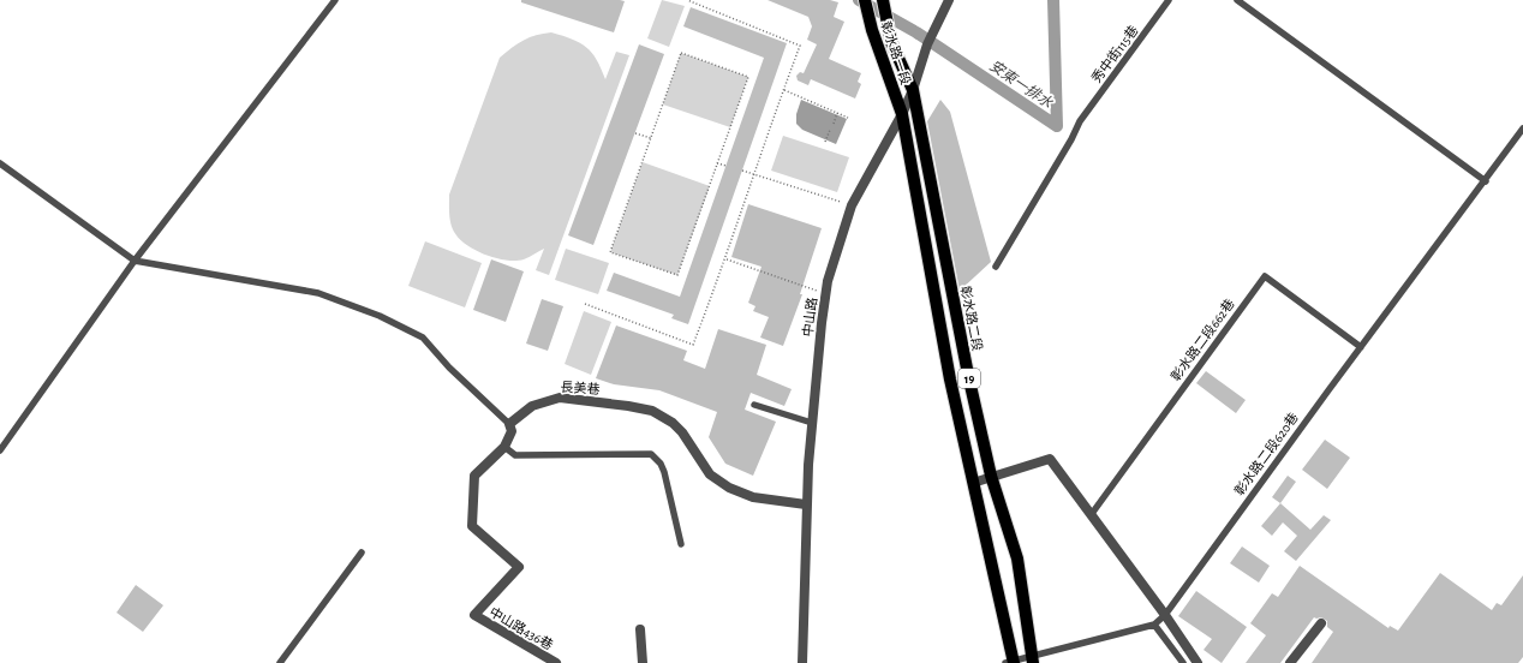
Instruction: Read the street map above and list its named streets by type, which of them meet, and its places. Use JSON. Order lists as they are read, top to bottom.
{
  "streets": {
    "main road": ["彰水路一段", "彰水路二段", "19"],
    "street": ["中山路", "長美巷", "中山路436巷"],
    "lane": ["秀中街115巷", "彰水路二段662巷", "彰水路二段620巷"]
  },
  "crossings": [
    ["彰水路一段", "中山路"],
    ["彰水路一段", "彰水路二段"],
    ["彰水路一段", "19"],
    ["中山路", "彰水路二段"],
    ["中山路", "19"],
    ["中山路", "長美巷"],
    ["彰水路二段", "彰水路二段620巷"],
    ["彰水路二段662巷", "彰水路二段620巷"],
    ["19", "彰水路二段620巷"]
  ],
  "water": ["安東一排水"]
}
